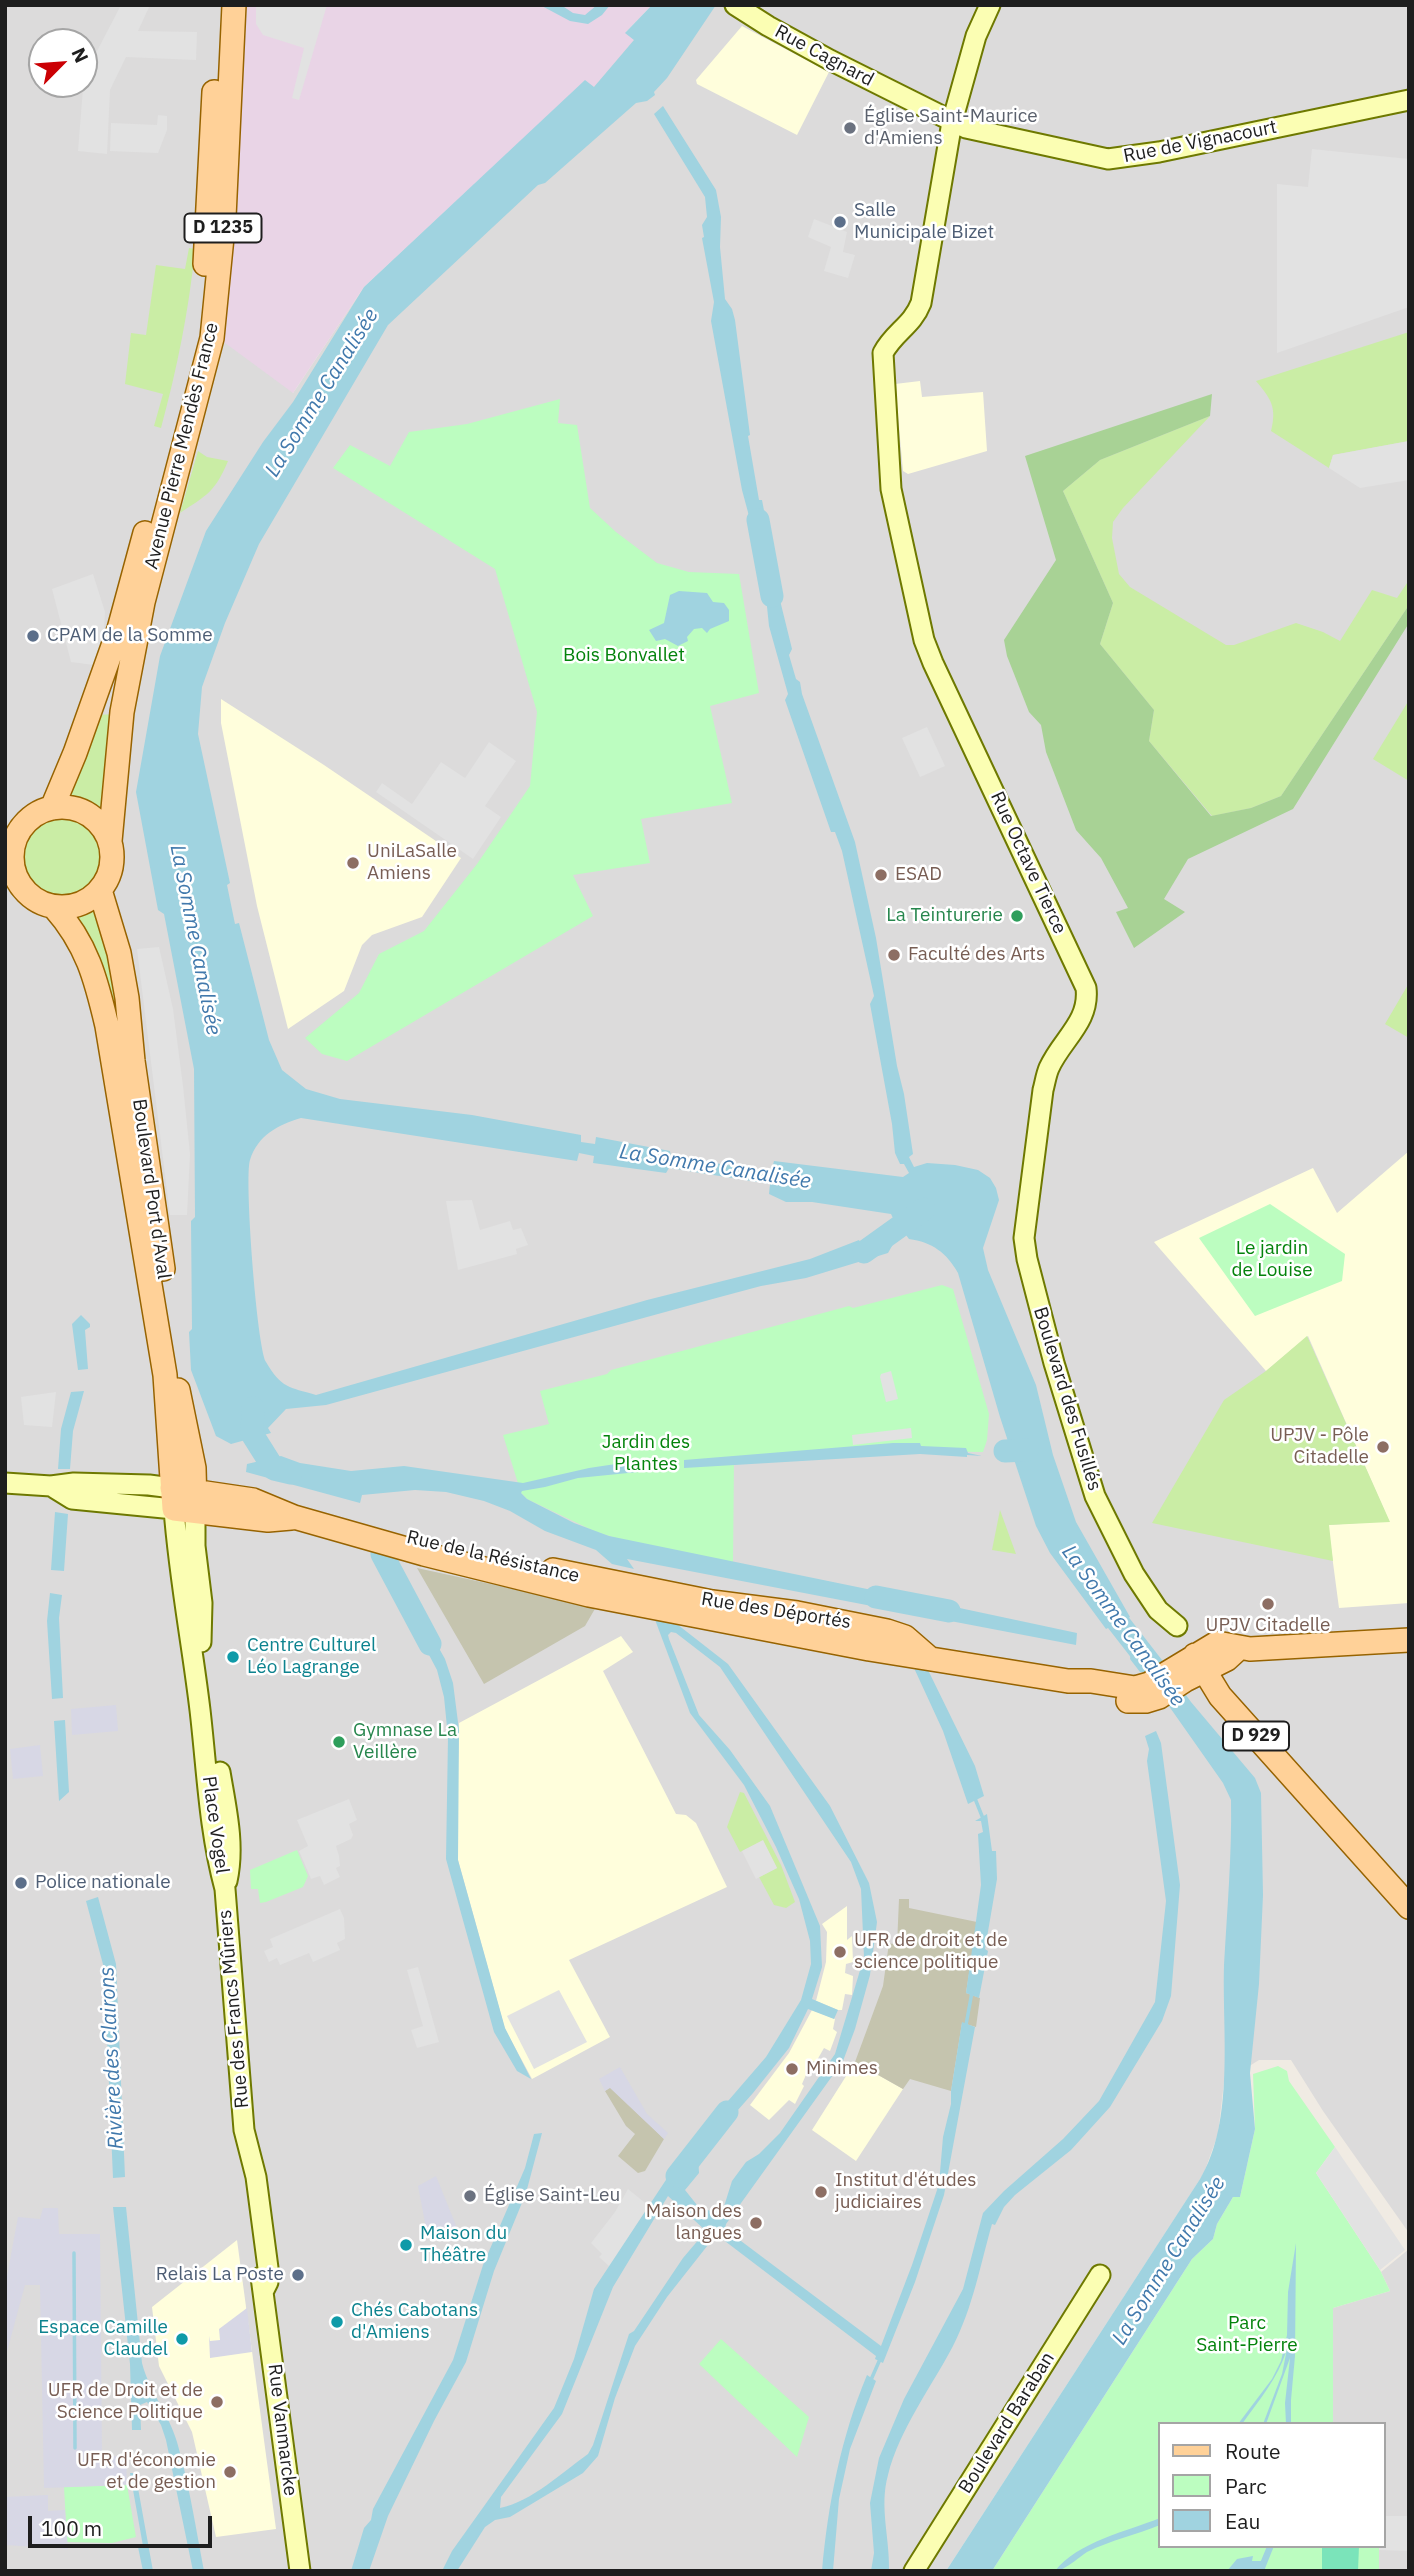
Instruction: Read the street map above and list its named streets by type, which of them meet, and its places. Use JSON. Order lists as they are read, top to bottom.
{
  "streets": {
    "main road": [
      "D 1235",
      "Avenue Pierre Mendès France",
      "Boulevard Port d'Aval",
      "Rue de la Résistance",
      "Rue des Déportés",
      "D 929"
    ],
    "street": [
      "Rue Cagnard",
      "Rue de Vignacourt",
      "Rue Octave Tierce",
      "Boulevard des Fusillés",
      "Place Vogel",
      "Rue des Francs Mûriers",
      "Boulevard Baraban",
      "Rue Vanmarcke"
    ]
  },
  "crossings": [
    ["Rue Cagnard", "Rue de Vignacourt"],
    ["Rue Cagnard", "Rue Octave Tierce"],
    ["Rue de Vignacourt", "Rue Octave Tierce"],
    ["Avenue Pierre Mendès France", "Boulevard Port d'Aval"],
    ["Rue Octave Tierce", "Boulevard des Fusillés"],
    ["Boulevard Port d'Aval", "Rue de la Résistance"],
    ["Boulevard Port d'Aval", "Place Vogel"],
    ["Boulevard des Fusillés", "Rue des Déportés"],
    ["Boulevard des Fusillés", "D 929"],
    ["Rue de la Résistance", "Rue des Déportés"],
    ["Rue de la Résistance", "Place Vogel"],
    ["Rue des Déportés", "D 929"],
    ["Place Vogel", "Rue des Francs Mûriers"],
    ["Rue des Francs Mûriers", "Rue Vanmarcke"]
  ],
  "water": ["La Somme Canalisée", "Rivière des Clairons"],
  "parks": [
    "Bois Bonvallet",
    "Le jardin de Louise",
    "Jardin des Plantes",
    "Parc Saint-Pierre"
  ],
  "places": [
    "Église Saint-Maurice d'Amiens",
    "Salle Municipale Bizet",
    "CPAM de la Somme",
    "UniLaSalle Amiens",
    "ESAD",
    "La Teinturerie",
    "Faculté des Arts",
    "UPJV - Pôle Citadelle",
    "UPJV Citadelle",
    "Centre Culturel Léo Lagrange",
    "Gymnase La Veillère",
    "Police nationale",
    "UFR de droit et de science politique",
    "Minimes",
    "Institut d'études judiciaires",
    "Église Saint-Leu",
    "Maison des langues",
    "Maison du Théâtre",
    "Relais La Poste",
    "Chés Cabotans d'Amiens",
    "Espace Camille Claudel",
    "UFR de Droit et de Science Politique",
    "UFR d'économie et de gestion"
  ],
  "legend": ["Route", "Parc", "Eau"],
  "scale_bar": "100 m",
  "north": "top right"
}
